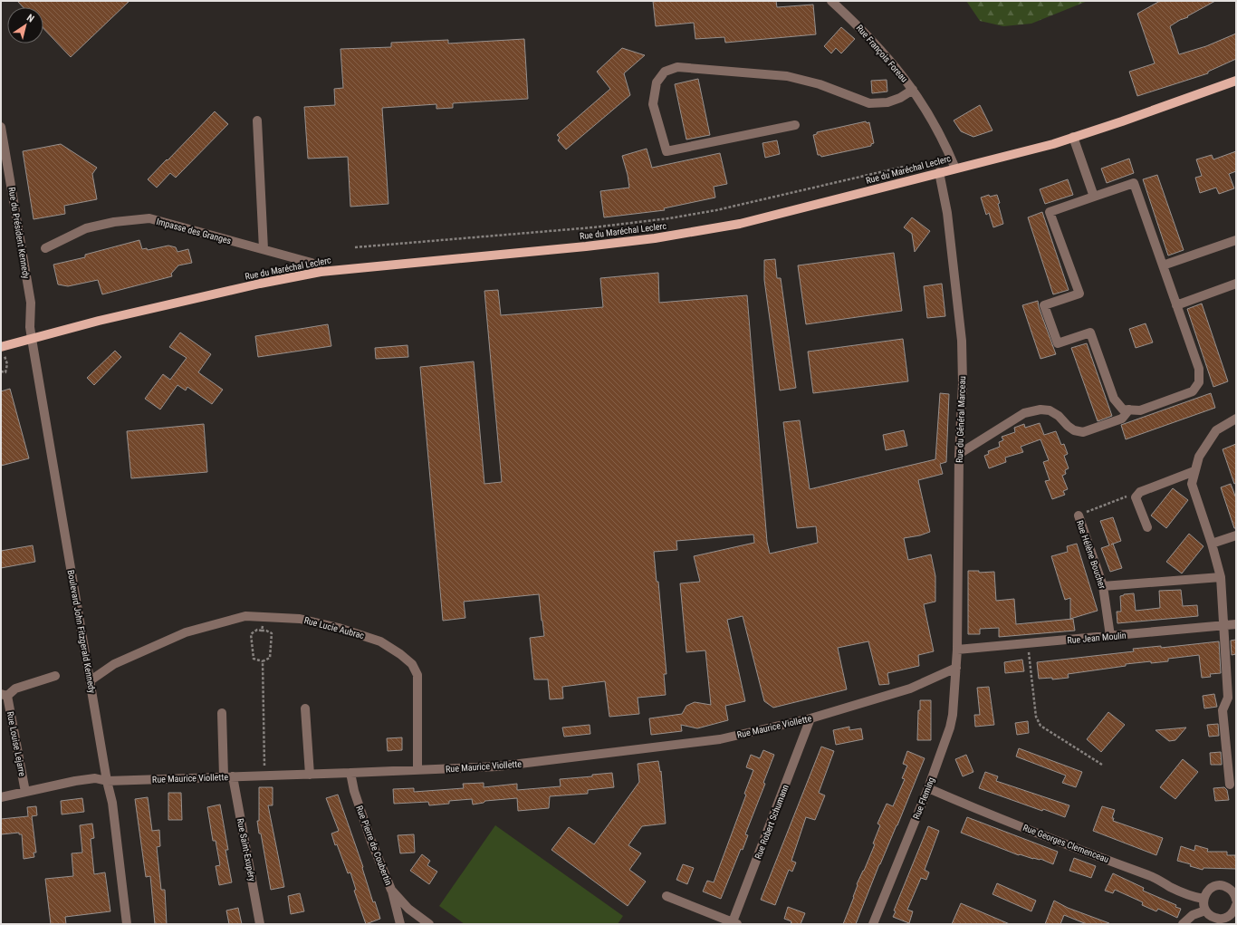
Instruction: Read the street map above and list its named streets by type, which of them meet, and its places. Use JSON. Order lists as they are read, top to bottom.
{
  "streets": {
    "main road": ["Rue du Maréchal Leclerc"],
    "street": [
      "Rue François Foreau",
      "Impasse des Granges",
      "Rue du Président Kennedy",
      "Rue du Général Marceau",
      "Rue Hélène Boucher",
      "Rue Lucie Aubrac",
      "Boulevard John Fitzgerald Kennedy",
      "Rue Jean Moulin",
      "Rue Maurice Viollette",
      "Rue Louise Lejarre",
      "Rue Fleming",
      "Rue Robert Schumann",
      "Rue Georges Clemenceau",
      "Rue Pierre de Coubertin",
      "Rue Saint-Exupéry"
    ]
  },
  "crossings": [
    ["Rue François Foreau", "Rue du Maréchal Leclerc"],
    ["Rue du Maréchal Leclerc", "Impasse des Granges"],
    ["Rue du Maréchal Leclerc", "Rue du Président Kennedy"],
    ["Rue du Maréchal Leclerc", "Rue du Général Marceau"],
    ["Rue du Maréchal Leclerc", "Boulevard John Fitzgerald Kennedy"],
    ["Rue du Président Kennedy", "Boulevard John Fitzgerald Kennedy"],
    ["Rue du Général Marceau", "Rue Jean Moulin"],
    ["Rue du Général Marceau", "Rue Maurice Viollette"],
    ["Rue du Général Marceau", "Rue Fleming"],
    ["Rue Hélène Boucher", "Rue Jean Moulin"],
    ["Rue Lucie Aubrac", "Boulevard John Fitzgerald Kennedy"],
    ["Rue Lucie Aubrac", "Rue Maurice Viollette"],
    ["Boulevard John Fitzgerald Kennedy", "Rue Maurice Viollette"],
    ["Rue Maurice Viollette", "Rue Louise Lejarre"],
    ["Rue Maurice Viollette", "Rue Fleming"],
    ["Rue Maurice Viollette", "Rue Robert Schumann"],
    ["Rue Maurice Viollette", "Rue Pierre de Coubertin"],
    ["Rue Maurice Viollette", "Rue Saint-Exupéry"],
    ["Rue Fleming", "Rue Georges Clemenceau"]
  ],
  "north": "top right"
}
